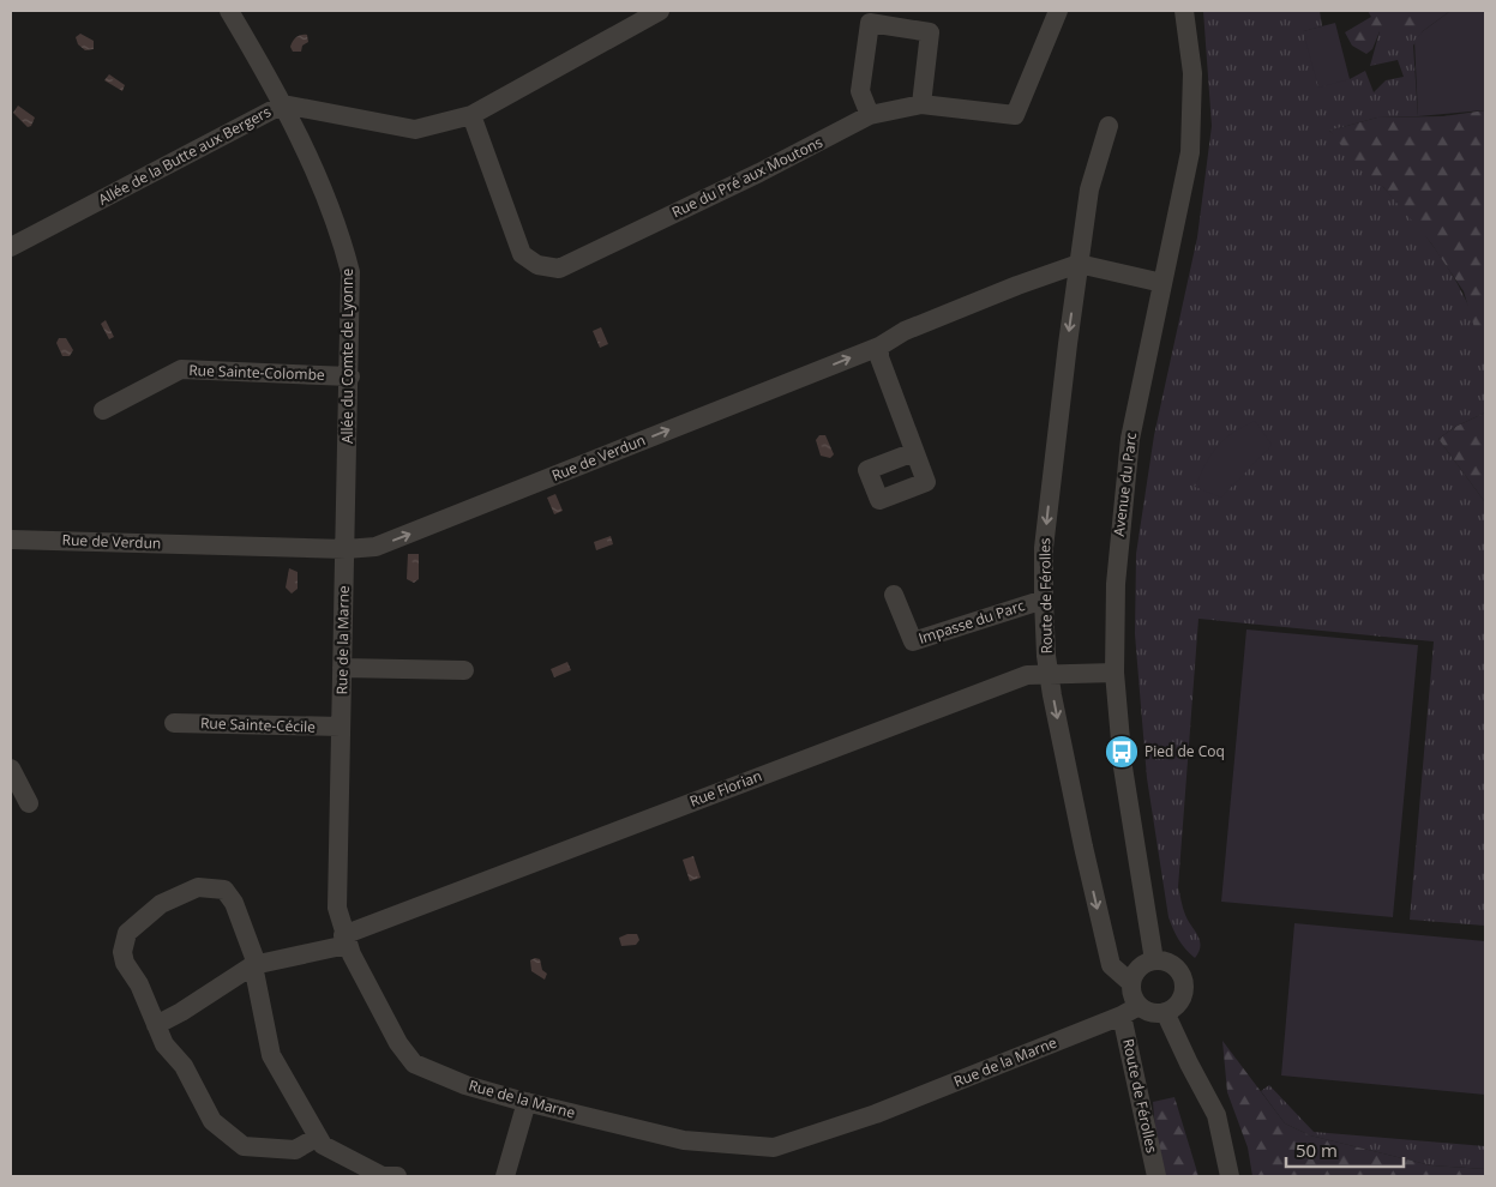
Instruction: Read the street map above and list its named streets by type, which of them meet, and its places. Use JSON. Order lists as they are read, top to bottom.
{
  "streets": {
    "street": [
      "Allée de la Butte aux Bergers",
      "Rue du Pré aux Moutons",
      "Allée du Comte de Lyonne",
      "Rue Sainte-Colombe",
      "Rue de Verdun",
      "Avenue du Parc",
      "Route de Férolles",
      "Impasse du Parc",
      "Rue de la Marne",
      "Rue Sainte-Cécile",
      "Rue Florian"
    ]
  },
  "crossings": [
    ["Allée de la Butte aux Bergers", "Rue du Pré aux Moutons"],
    ["Allée de la Butte aux Bergers", "Allée du Comte de Lyonne"],
    ["Allée du Comte de Lyonne", "Rue Sainte-Colombe"],
    ["Allée du Comte de Lyonne", "Rue de Verdun"],
    ["Allée du Comte de Lyonne", "Rue de la Marne"],
    ["Rue de Verdun", "Route de Férolles"],
    ["Rue de Verdun", "Rue de la Marne"],
    ["Avenue du Parc", "Route de Férolles"],
    ["Avenue du Parc", "Rue de la Marne"],
    ["Avenue du Parc", "Rue Florian"],
    ["Route de Férolles", "Impasse du Parc"],
    ["Route de Férolles", "Rue de la Marne"],
    ["Route de Férolles", "Rue Florian"],
    ["Rue de la Marne", "Rue Sainte-Cécile"],
    ["Rue de la Marne", "Rue Florian"]
  ],
  "one_way": ["Rue de Verdun", "Route de Férolles"],
  "places": {
    "bus stop": ["Pied de Coq"]
  },
  "scale_bar": "50 m"
}
